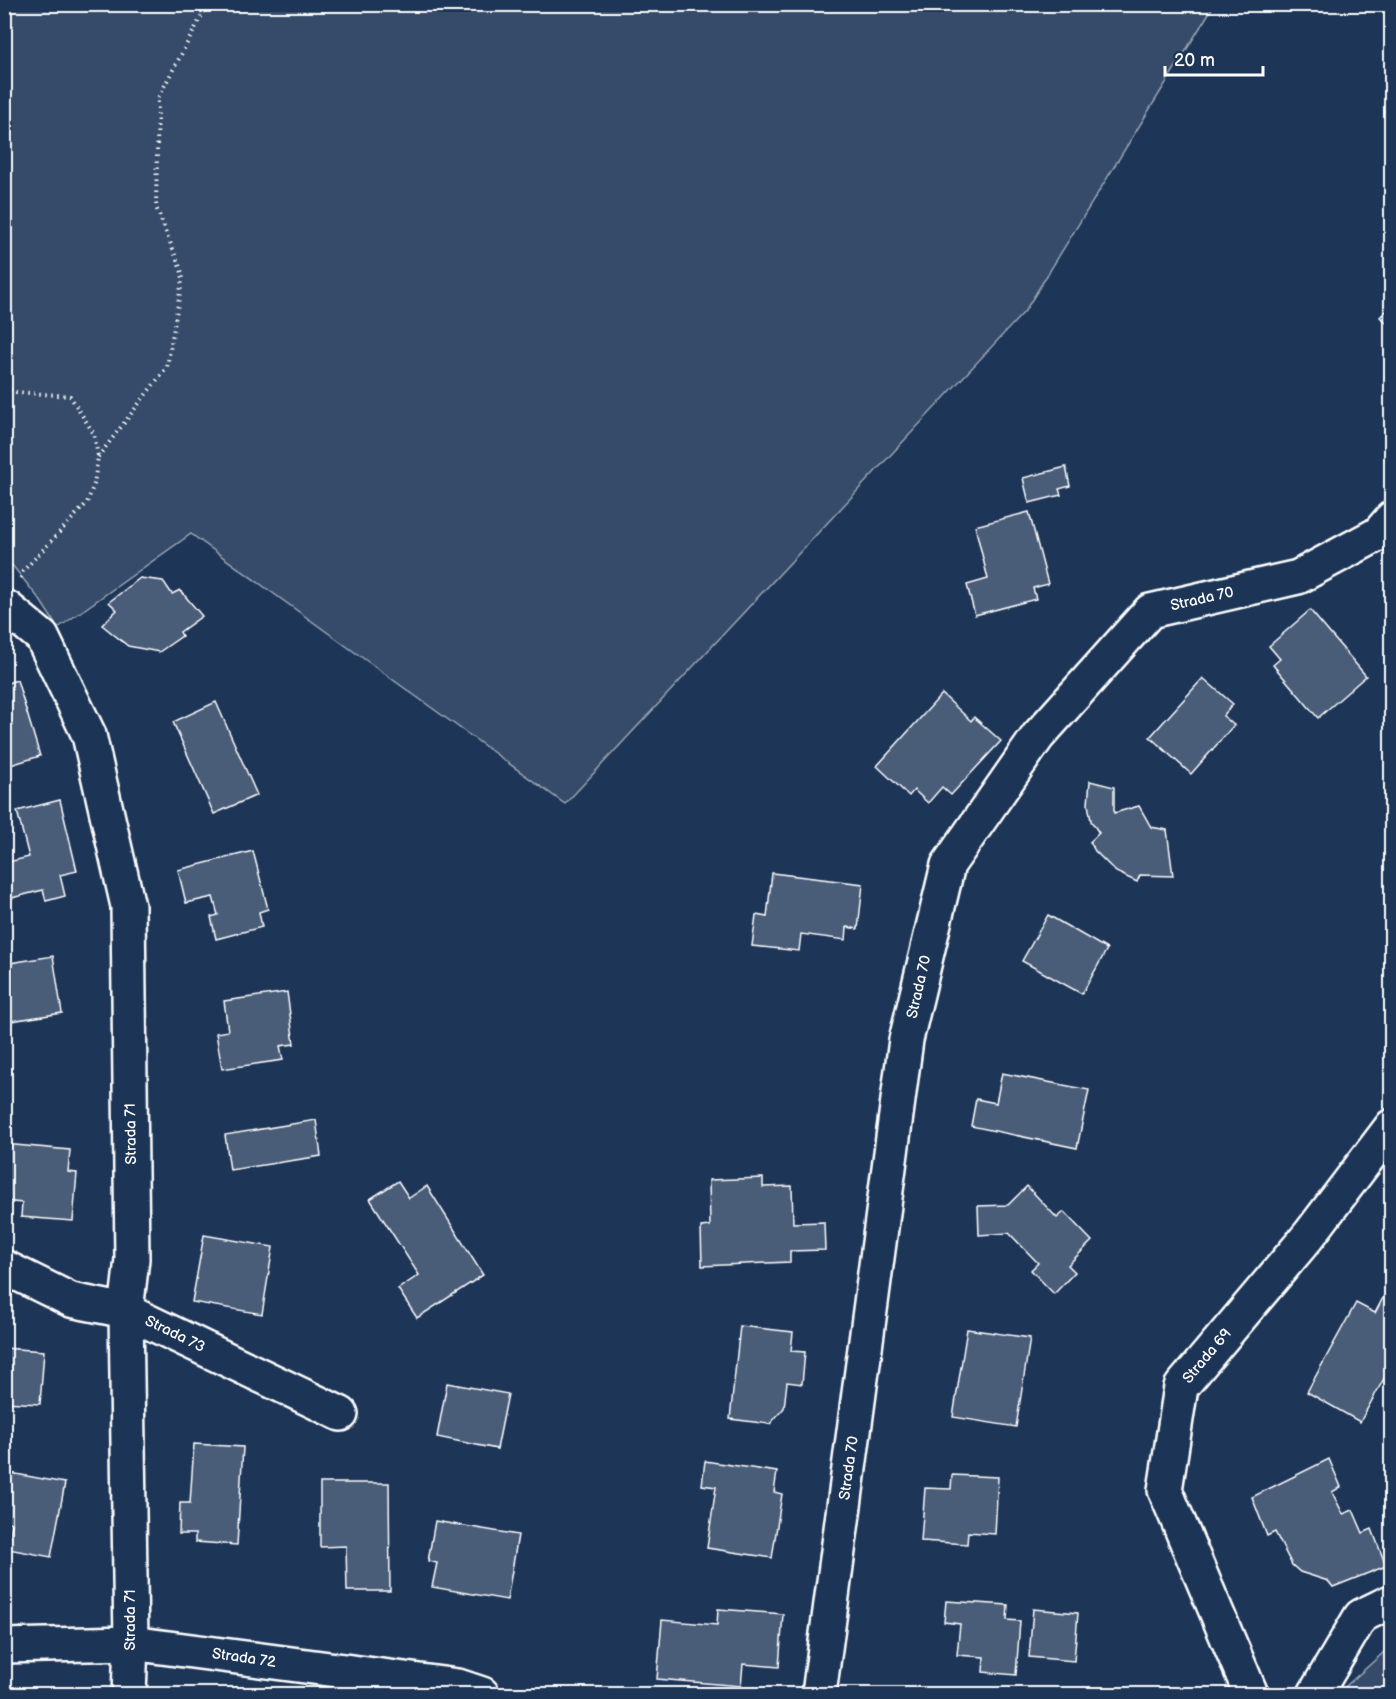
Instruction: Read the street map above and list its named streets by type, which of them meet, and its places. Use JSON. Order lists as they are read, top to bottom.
{
  "streets": {
    "street": [
      "Strada 70",
      "Strada 71",
      "Strada 73",
      "Strada 69",
      "Strada 72"
    ]
  },
  "crossings": [
    ["Strada 71", "Strada 73"],
    ["Strada 71", "Strada 72"]
  ],
  "scale_bar": "20 m"
}
